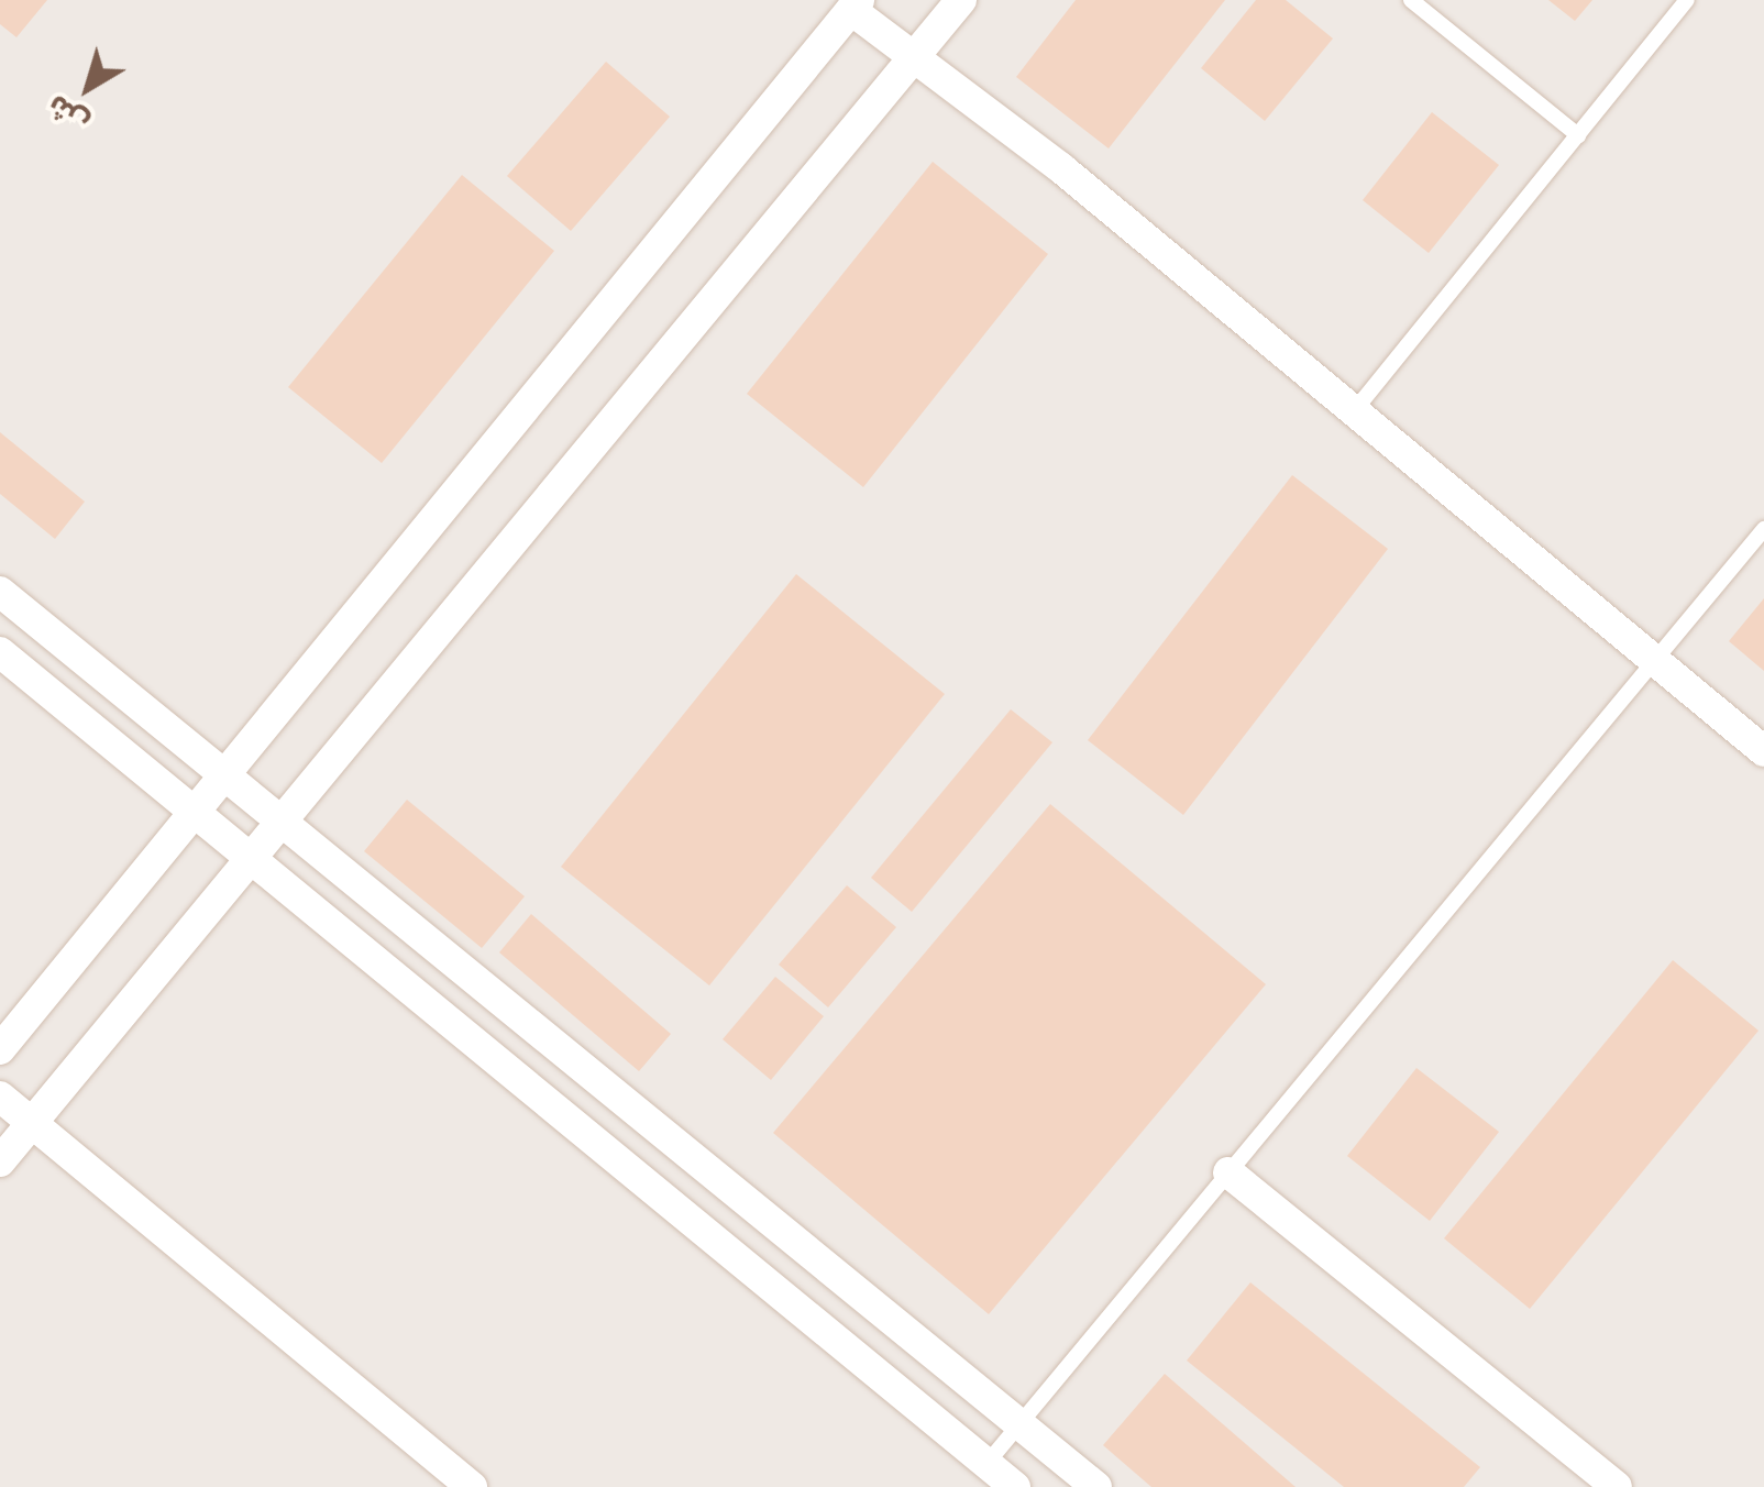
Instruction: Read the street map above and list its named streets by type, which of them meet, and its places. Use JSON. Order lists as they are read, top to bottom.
{
  "north": "bottom left"
}
